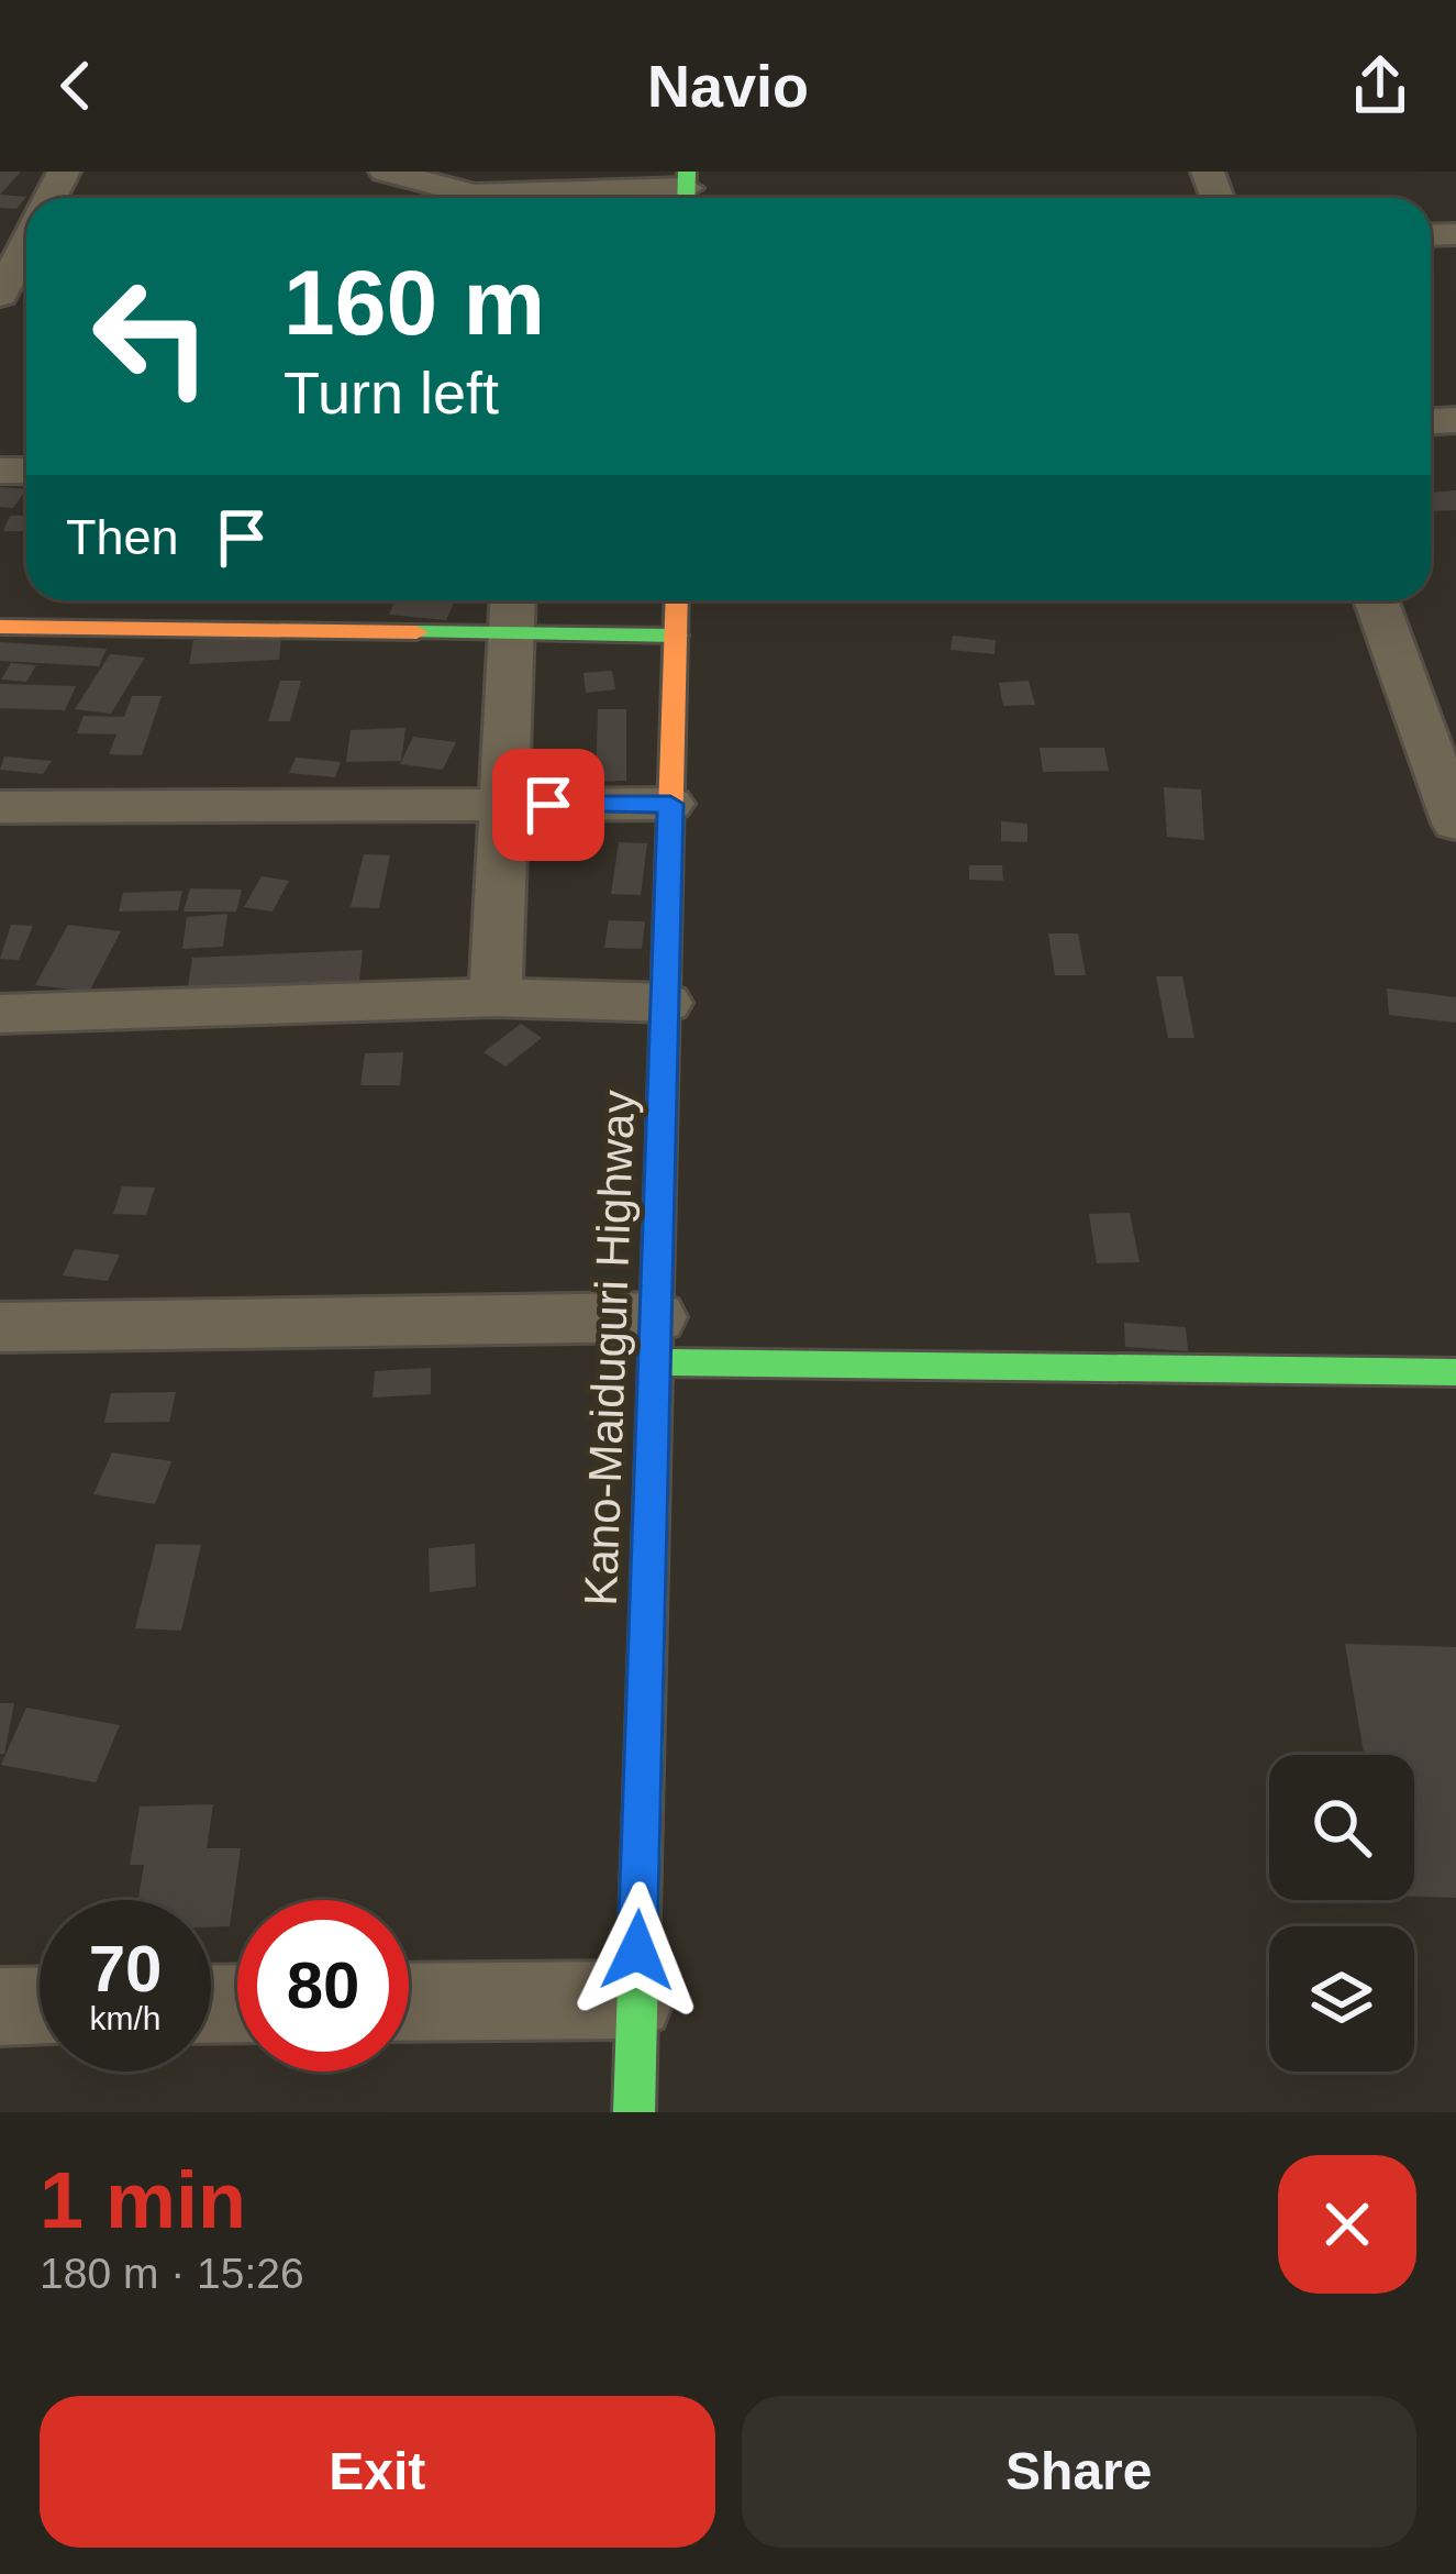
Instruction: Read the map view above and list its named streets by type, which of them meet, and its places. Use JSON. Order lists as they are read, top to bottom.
{
  "streets": {
    "main road": ["Kano-Maiduguri Highway"]
  },
  "page": {
    "header": "Navio",
    "turn": ["160 m", "Turn left"],
    "then": "Then",
    "speed": "70 km/h",
    "limit": "80",
    "heading": ["1 min", "180 m · 15:26"],
    "buttons": ["Exit", "Share"]
  }
}
